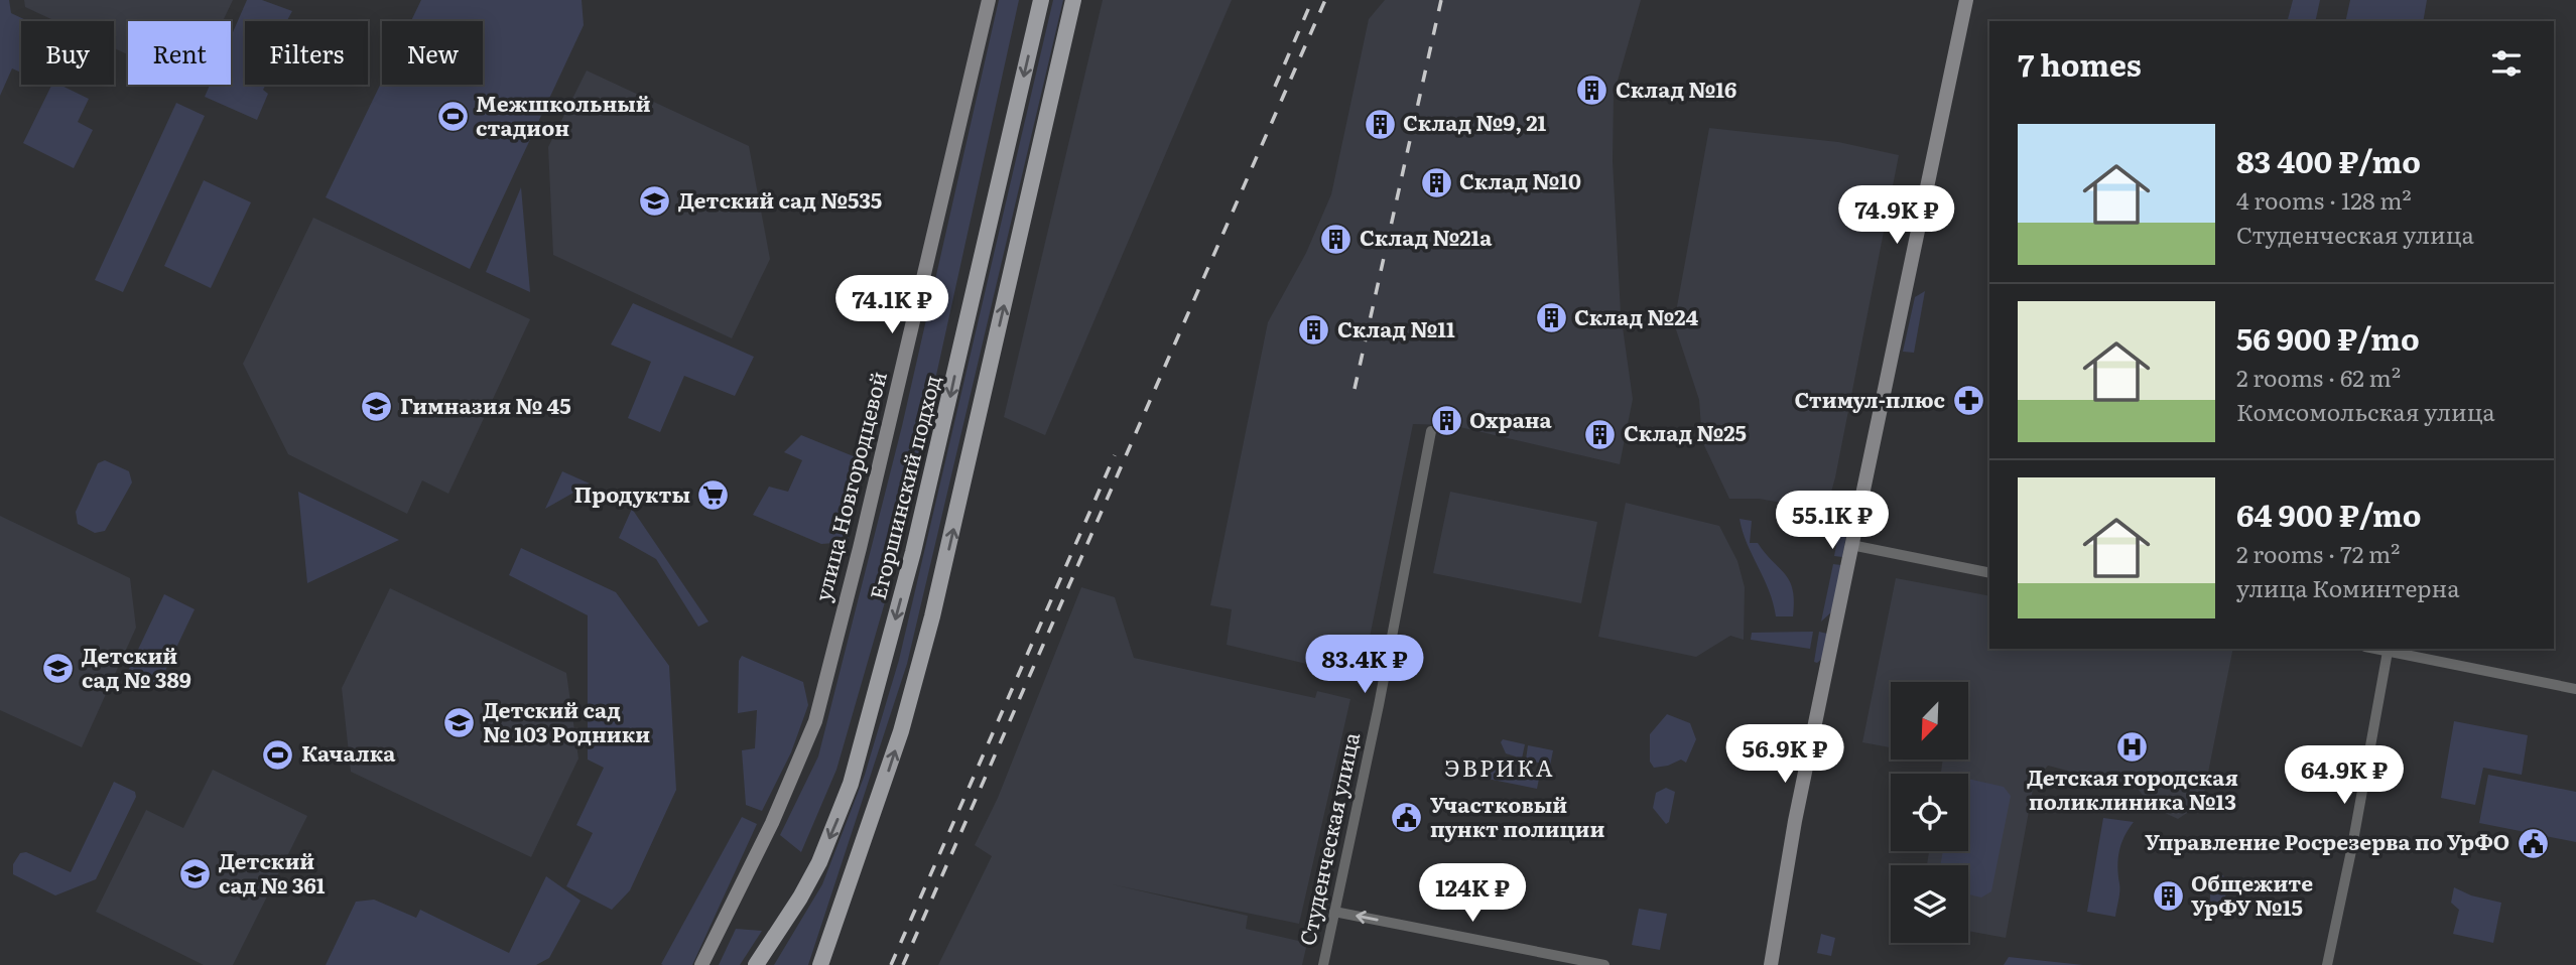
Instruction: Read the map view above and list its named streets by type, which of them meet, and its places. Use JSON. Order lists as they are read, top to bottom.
{
  "streets": {
    "main road": ["Егоршинский подход"],
    "street": ["улица Новгородцевой", "Студенческая улица"]
  },
  "districts": ["ЭВРИКА"],
  "places": {
    "building": [
      "Склад №16",
      "Склад №9, 21",
      "Склад №10",
      "Склад №21а",
      "Склад №24",
      "Склад №11",
      "Охрана",
      "Склад №25",
      "Общежите УрФУ №15"
    ],
    "sports": ["Межшкольный стадион", "Качалка"],
    "school or university": [
      "Детский сад №535",
      "Гимназия № 45",
      "Детский сад № 389",
      "Детский сад № 103 Родники",
      "Детский сад № 361"
    ],
    "pharmacy": ["Стимул-плюс"],
    "supermarket": ["Продукты"],
    "hospital": ["Детская городская поликлиника №13"],
    "public building": ["Участковый пункт полиции", "Управление Росрезерва по УрФО"]
  },
  "north": "bottom left",
  "page": {
    "chip": [
      "Buy",
      "Rent",
      "Filters",
      "New"
    ],
    "heading": "7 homes",
    "list": [
      {
        "name": "83 400 ₽/mo",
        "note": "4 rooms · 128 m² · Студенческая улица"
      },
      {
        "name": "56 900 ₽/mo",
        "note": "2 rooms · 62 m² · Комсомольская улица"
      },
      {
        "name": "64 900 ₽/mo",
        "note": "2 rooms · 72 m² · улица Коминтерна"
      }
    ],
    "price": [
      "74.9K ₽",
      "74.1K ₽",
      "55.1K ₽",
      "83.4K ₽",
      "56.9K ₽",
      "64.9K ₽",
      "124K ₽"
    ]
  }
}
